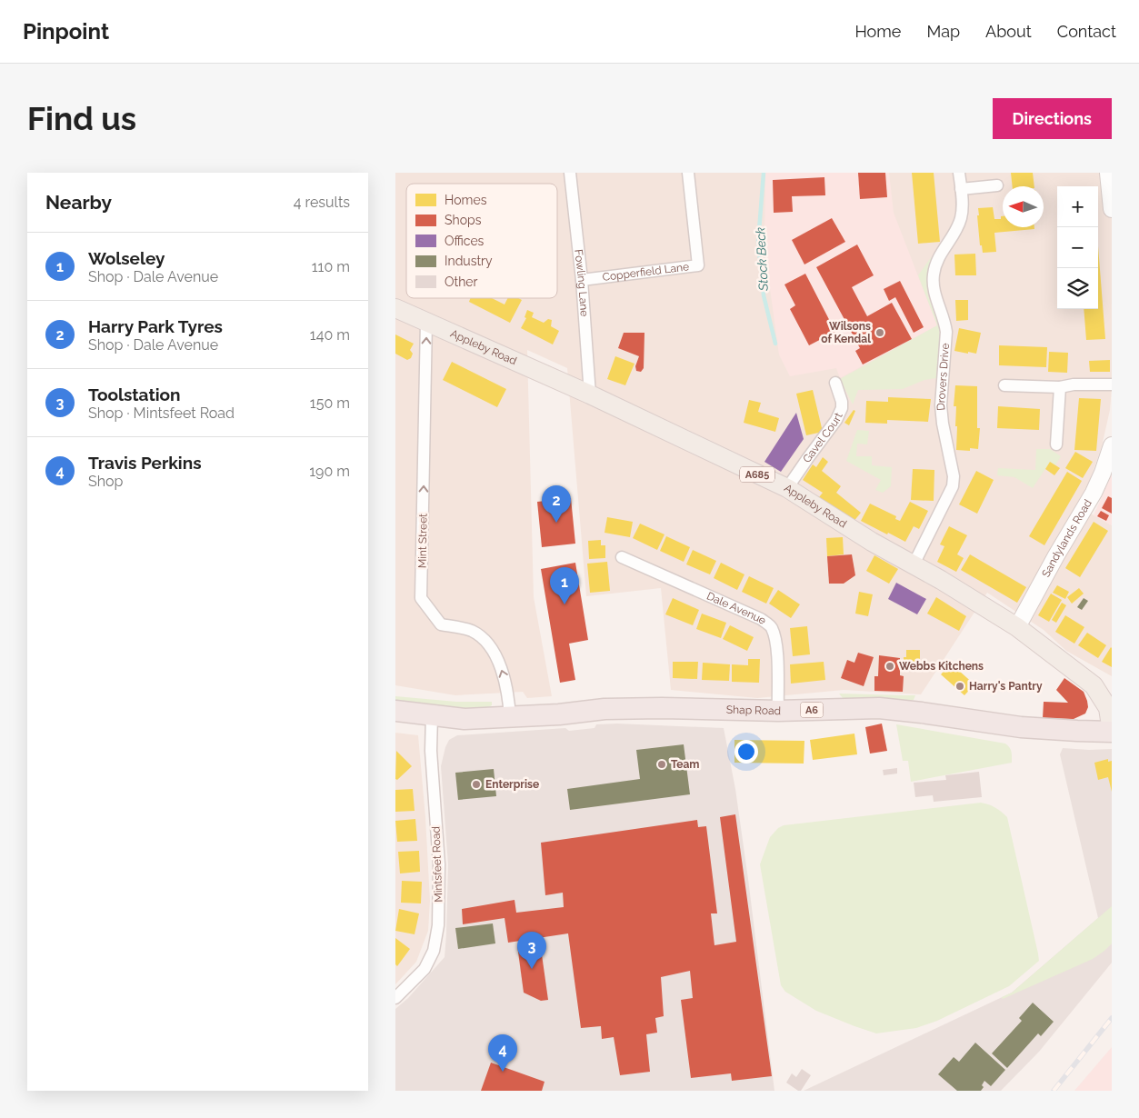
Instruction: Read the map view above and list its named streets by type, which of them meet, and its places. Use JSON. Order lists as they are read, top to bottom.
{
  "streets": {
    "highway": ["A6", "Shap Road"],
    "main road": ["Appleby Road", "A685"],
    "street": [
      "Copperfield Lane",
      "Fowling Lane",
      "Drovers Drive",
      "Gavel Court",
      "Sandylands Road",
      "Mint Street",
      "Dale Avenue",
      "Mintsfeet Road"
    ]
  },
  "crossings": [
    ["Copperfield Lane", "Fowling Lane"],
    ["Fowling Lane", "Appleby Road"],
    ["Appleby Road", "Drovers Drive"],
    ["Appleby Road", "Gavel Court"],
    ["Appleby Road", "A685"],
    ["Appleby Road", "Sandylands Road"],
    ["Appleby Road", "Mint Street"],
    ["Appleby Road", "Shap Road"],
    ["Mint Street", "Shap Road"],
    ["Dale Avenue", "Shap Road"],
    ["Shap Road", "Mintsfeet Road"]
  ],
  "one_way": ["Mint Street"],
  "water": ["Stock Beck"],
  "places": [
    "Wilsons of Kendal",
    "Webbs Kitchens",
    "Harry's Pantry",
    "Team",
    "Enterprise"
  ],
  "legend": [
    "Homes",
    "Shops",
    "Offices",
    "Industry",
    "Other"
  ],
  "north": "left",
  "page": {
    "header": "Pinpoint",
    "nav": [
      "Home",
      "Map",
      "About",
      "Contact"
    ],
    "buttons": "Directions",
    "title": "Find us",
    "heading": ["Nearby", "4 results"],
    "map_buttons": ["+", "−"],
    "list": [
      {
        "mark": "1",
        "name": "Wolseley",
        "note": "Shop · Dale Avenue",
        "value": "110 m"
      },
      {
        "mark": "2",
        "name": "Harry Park Tyres",
        "note": "Shop · Dale Avenue",
        "value": "140 m"
      },
      {
        "mark": "3",
        "name": "Toolstation",
        "note": "Shop · Mintsfeet Road",
        "value": "150 m"
      },
      {
        "mark": "4",
        "name": "Travis Perkins",
        "note": "Shop",
        "value": "190 m"
      }
    ],
    "pins": [
      "2",
      "1",
      "3",
      "4"
    ]
  }
}
